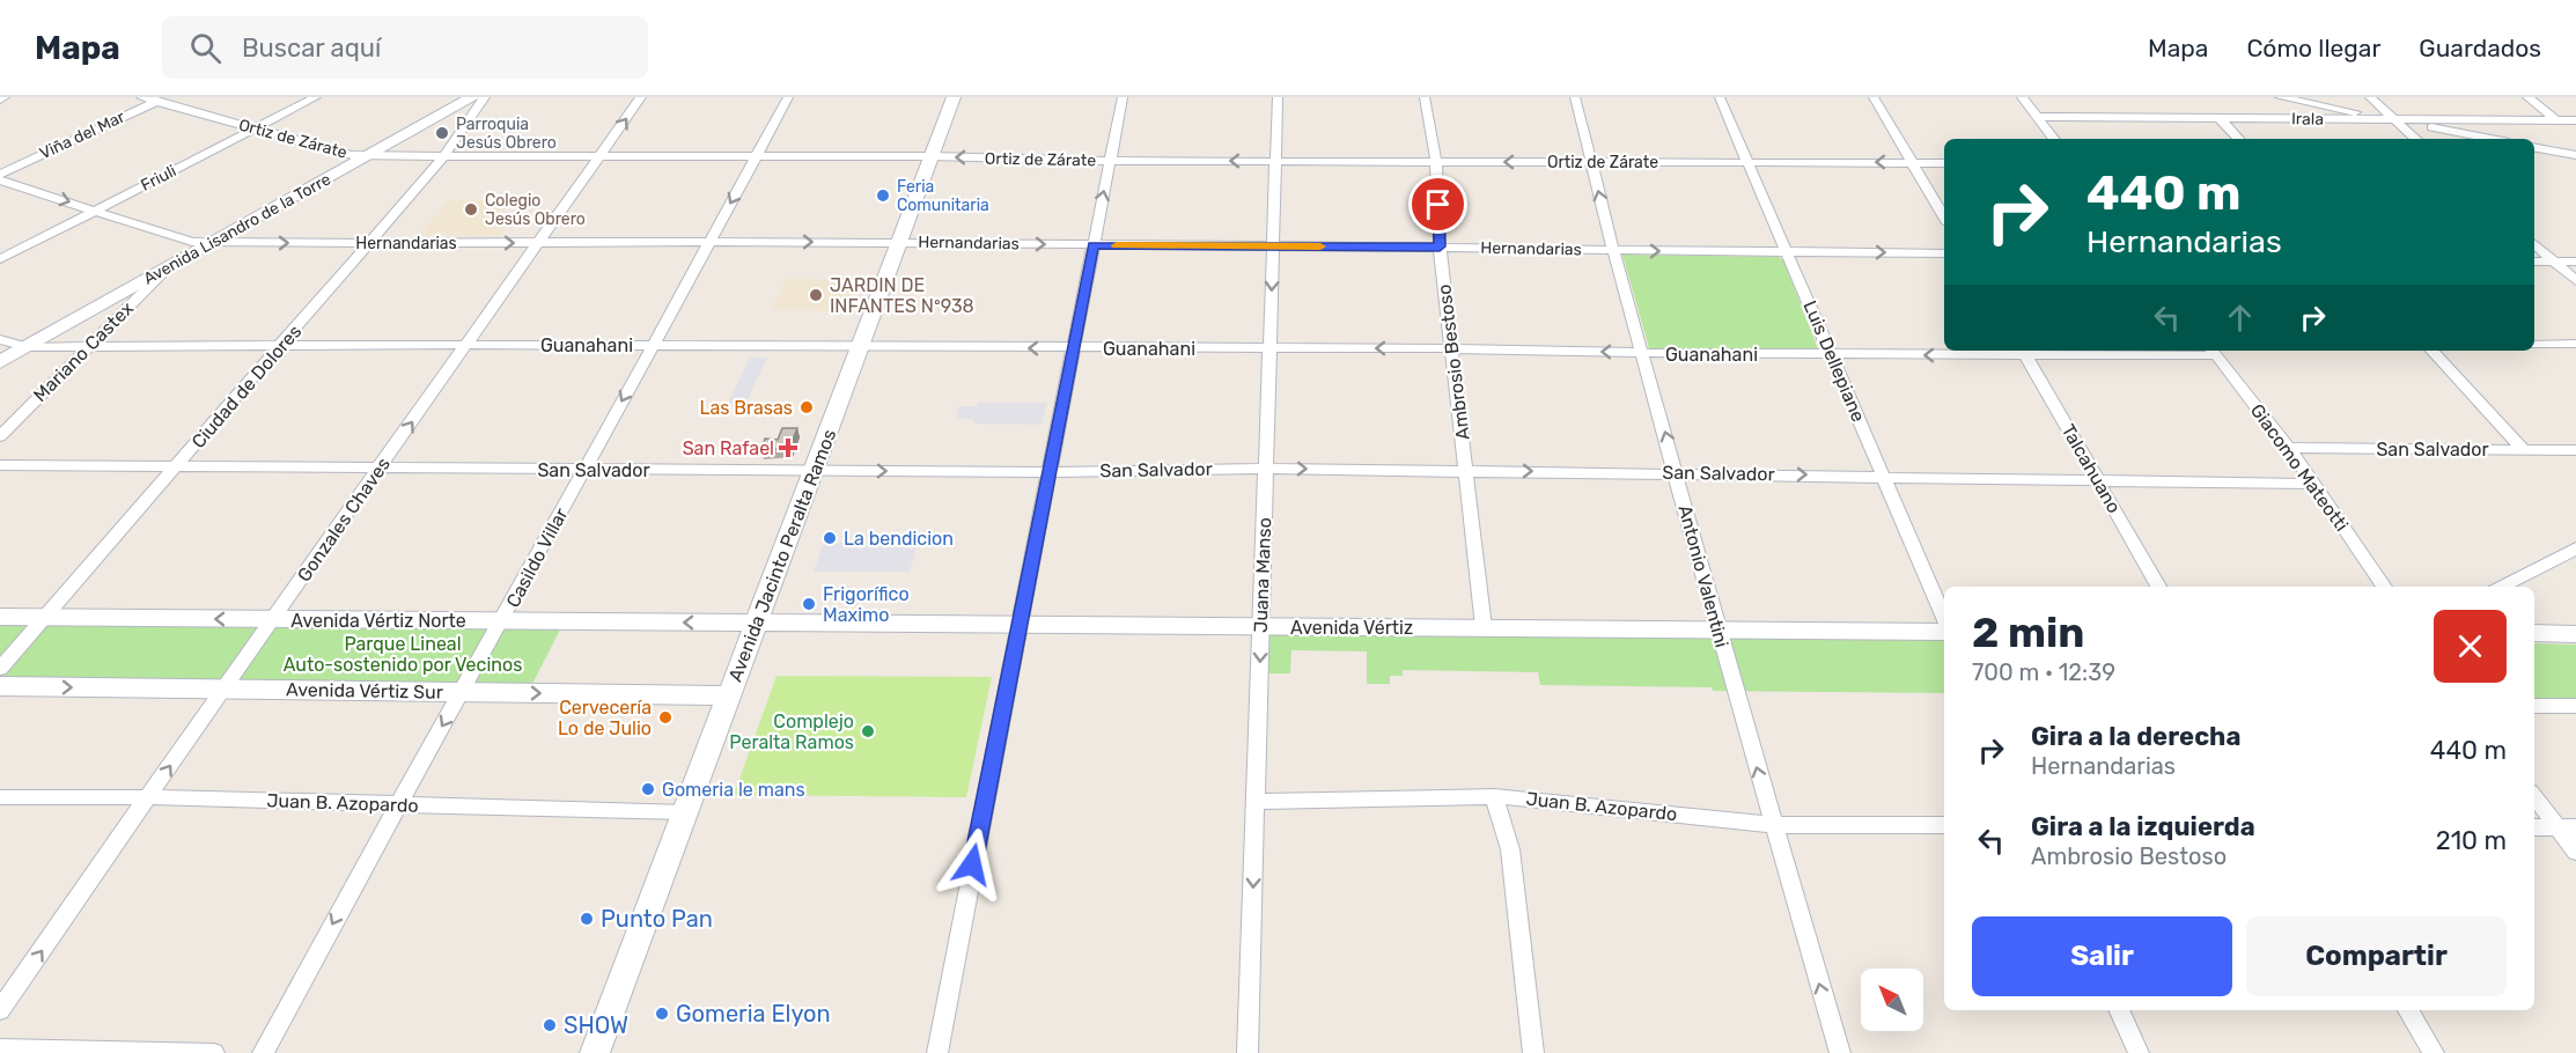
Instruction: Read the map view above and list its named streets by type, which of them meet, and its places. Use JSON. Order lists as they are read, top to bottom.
{
  "streets": {
    "street": [
      "Irala",
      "Viña del Mar",
      "Ortiz de Zárate",
      "Friuli",
      "Avenida Lisandro de la Torre",
      "Hernandarias",
      "Guanahani",
      "Mariano Castex",
      "Luis Dellepiane",
      "Ambrosio Bestoso",
      "Ciudad de Dolores",
      "San Salvador",
      "Giacomo Mateotti",
      "Talcahuano",
      "Gonzales Chaves",
      "Avenida Jacinto Peralta Ramos",
      "Casildo Villar",
      "Juana Manso",
      "Antonio Valentini",
      "Avenida Vértiz Norte",
      "Avenida Vértiz",
      "Avenida Vértiz Sur",
      "Juan B. Azopardo"
    ]
  },
  "crossings": [
    ["Viña del Mar", "Ortiz de Zárate"],
    ["Ortiz de Zárate", "Friuli"],
    ["Ortiz de Zárate", "Avenida Lisandro de la Torre"],
    ["Ortiz de Zárate", "Luis Dellepiane"],
    ["Ortiz de Zárate", "Ambrosio Bestoso"],
    ["Ortiz de Zárate", "Ciudad de Dolores"],
    ["Ortiz de Zárate", "Gonzales Chaves"],
    ["Ortiz de Zárate", "Avenida Jacinto Peralta Ramos"],
    ["Ortiz de Zárate", "Casildo Villar"],
    ["Ortiz de Zárate", "Juana Manso"],
    ["Ortiz de Zárate", "Antonio Valentini"],
    ["Friuli", "Hernandarias"],
    ["Avenida Lisandro de la Torre", "Hernandarias"],
    ["Avenida Lisandro de la Torre", "Guanahani"],
    ["Avenida Lisandro de la Torre", "Mariano Castex"],
    ["Hernandarias", "Luis Dellepiane"],
    ["Hernandarias", "Ambrosio Bestoso"],
    ["Hernandarias", "Ciudad de Dolores"],
    ["Hernandarias", "Gonzales Chaves"],
    ["Hernandarias", "Avenida Jacinto Peralta Ramos"],
    ["Hernandarias", "Casildo Villar"],
    ["Hernandarias", "Juana Manso"],
    ["Hernandarias", "Antonio Valentini"],
    ["Guanahani", "Mariano Castex"],
    ["Guanahani", "Luis Dellepiane"],
    ["Guanahani", "Ambrosio Bestoso"],
    ["Guanahani", "Ciudad de Dolores"],
    ["Guanahani", "Giacomo Mateotti"],
    ["Guanahani", "Talcahuano"],
    ["Guanahani", "Gonzales Chaves"],
    ["Guanahani", "Avenida Jacinto Peralta Ramos"],
    ["Guanahani", "Casildo Villar"],
    ["Guanahani", "Juana Manso"],
    ["Guanahani", "Antonio Valentini"],
    ["Luis Dellepiane", "San Salvador"],
    ["Ambrosio Bestoso", "San Salvador"],
    ["Ambrosio Bestoso", "Avenida Vértiz"],
    ["Ciudad de Dolores", "San Salvador"],
    ["Ciudad de Dolores", "Avenida Vértiz Norte"],
    ["San Salvador", "Giacomo Mateotti"],
    ["San Salvador", "Talcahuano"],
    ["San Salvador", "Gonzales Chaves"],
    ["San Salvador", "Avenida Jacinto Peralta Ramos"],
    ["San Salvador", "Casildo Villar"],
    ["San Salvador", "Juana Manso"],
    ["San Salvador", "Antonio Valentini"],
    ["Gonzales Chaves", "Avenida Vértiz Norte"],
    ["Gonzales Chaves", "Avenida Vértiz Sur"],
    ["Gonzales Chaves", "Juan B. Azopardo"],
    ["Avenida Jacinto Peralta Ramos", "Avenida Vértiz Norte"],
    ["Avenida Jacinto Peralta Ramos", "Avenida Vértiz"],
    ["Avenida Jacinto Peralta Ramos", "Avenida Vértiz Sur"],
    ["Avenida Jacinto Peralta Ramos", "Juan B. Azopardo"],
    ["Casildo Villar", "Avenida Vértiz Norte"],
    ["Casildo Villar", "Avenida Vértiz Sur"],
    ["Casildo Villar", "Juan B. Azopardo"],
    ["Juana Manso", "Avenida Vértiz"],
    ["Juana Manso", "Juan B. Azopardo"],
    ["Antonio Valentini", "Avenida Vértiz"],
    ["Antonio Valentini", "Juan B. Azopardo"],
    ["Avenida Vértiz Norte", "Avenida Vértiz"]
  ],
  "one_way": [
    "Ortiz de Zárate",
    "Hernandarias",
    "Guanahani",
    "Gonzales Chaves",
    "Casildo Villar",
    "Juana Manso",
    "Antonio Valentini",
    "Avenida Vértiz Norte",
    "Avenida Vértiz Sur"
  ],
  "parks": ["Parque Lineal Auto-sostenido por Vecinos"],
  "places": {
    "other": [
      "Parroquia Jesús Obrero",
      "Feria Comunitaria",
      "Colegio Jesús Obrero",
      "JARDIN DE INFANTES Nº938",
      "Las Brasas",
      "La bendicion",
      "Frigorífico Maximo",
      "Cervecería Lo de Julio",
      "Complejo Peralta Ramos",
      "Gomeria le mans",
      "Punto Pan",
      "Gomeria Elyon",
      "SHOW"
    ],
    "health": ["San Rafael"]
  },
  "north": "top left",
  "page": {
    "header": "Mapa",
    "search": "Buscar aquí",
    "nav": ["Mapa", "Cómo llegar", "Guardados"],
    "turn": ["440 m", "Hernandarias"],
    "heading": ["2 min", "700 m · 12:39"],
    "list": [
      {
        "name": "Gira a la derecha",
        "note": "Hernandarias",
        "value": "440 m"
      },
      {
        "name": "Gira a la izquierda",
        "note": "Ambrosio Bestoso",
        "value": "210 m"
      }
    ],
    "buttons": ["Salir", "Compartir"]
  }
}
